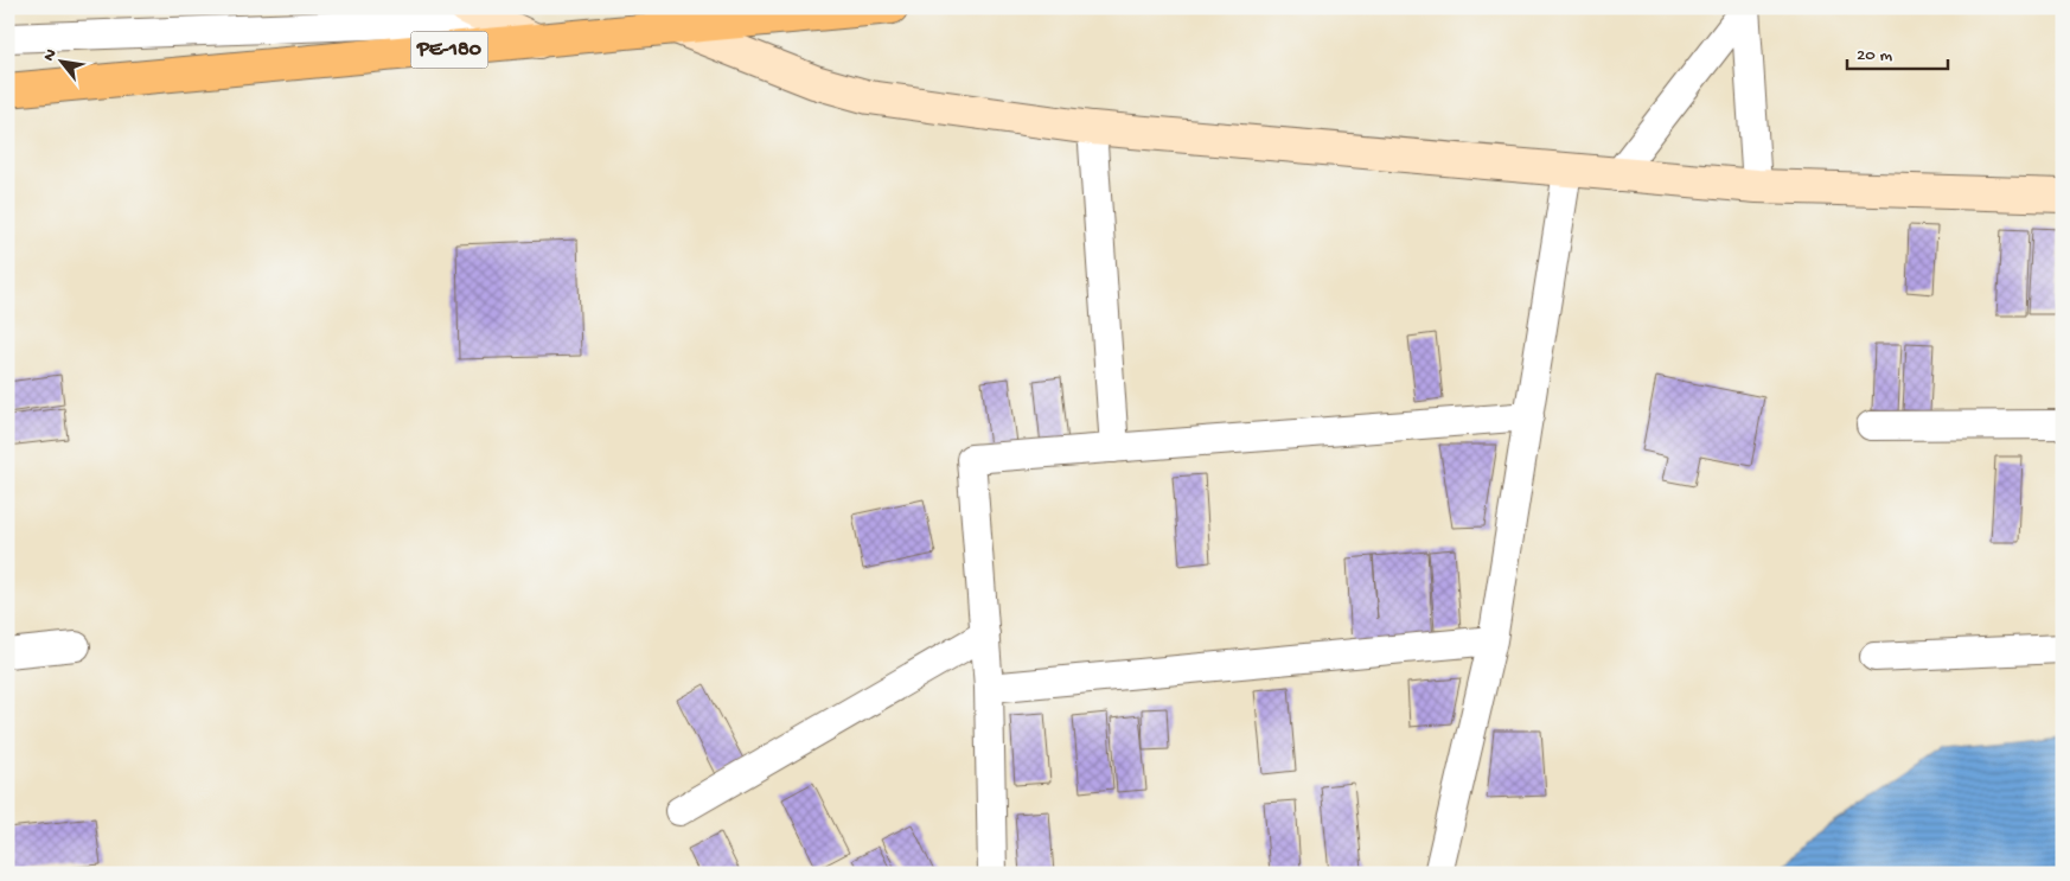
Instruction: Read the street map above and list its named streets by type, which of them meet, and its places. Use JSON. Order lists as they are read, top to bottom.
{
  "streets": {
    "main road": ["PE-180"]
  },
  "scale_bar": "20 m",
  "north": "top left"
}
